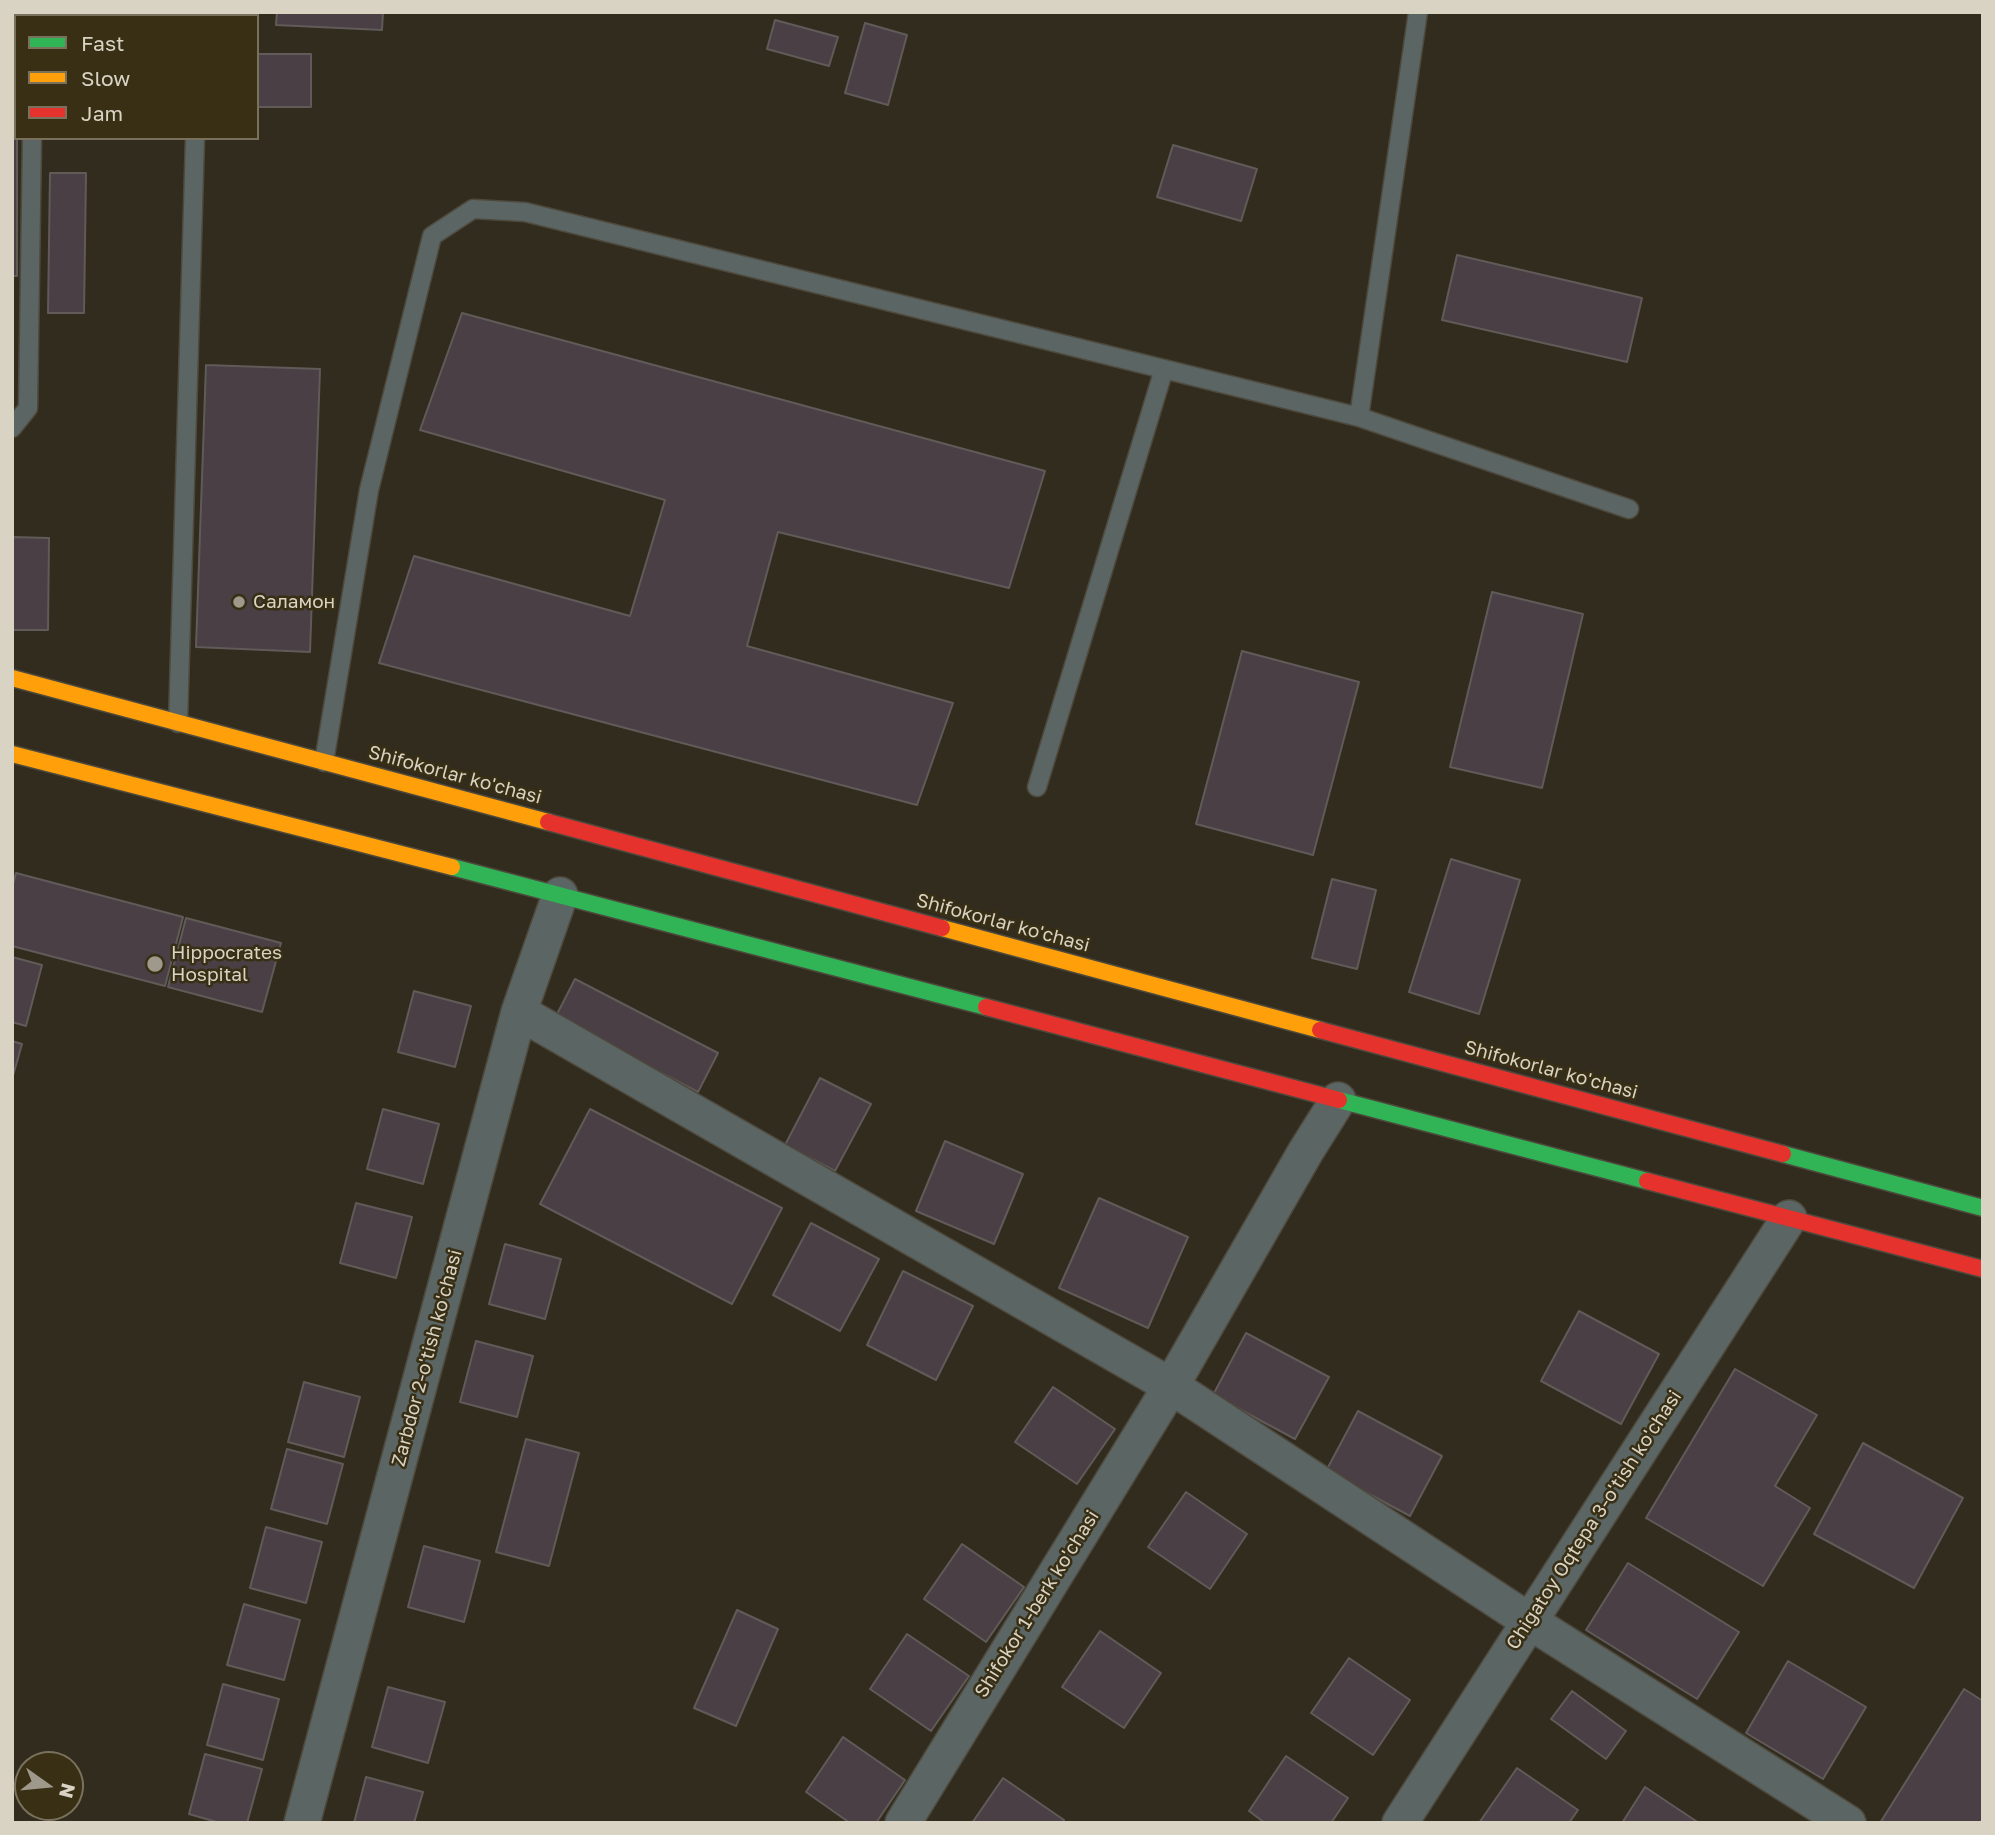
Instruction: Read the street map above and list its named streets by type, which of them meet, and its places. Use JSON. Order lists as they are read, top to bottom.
{
  "streets": {
    "main road": ["Shifokorlar ko'chasi"],
    "street": ["Zarbdor 2-o'tish ko'chasi", "Chigatoy Oqtepa 3-o'tish ko'chasi", "Shifokor 1-berk ko'chasi"]
  },
  "places": ["Саламон", "Hippocrates Hospital"],
  "legend": ["Fast", "Slow", "Jam"],
  "north": "right"
}
